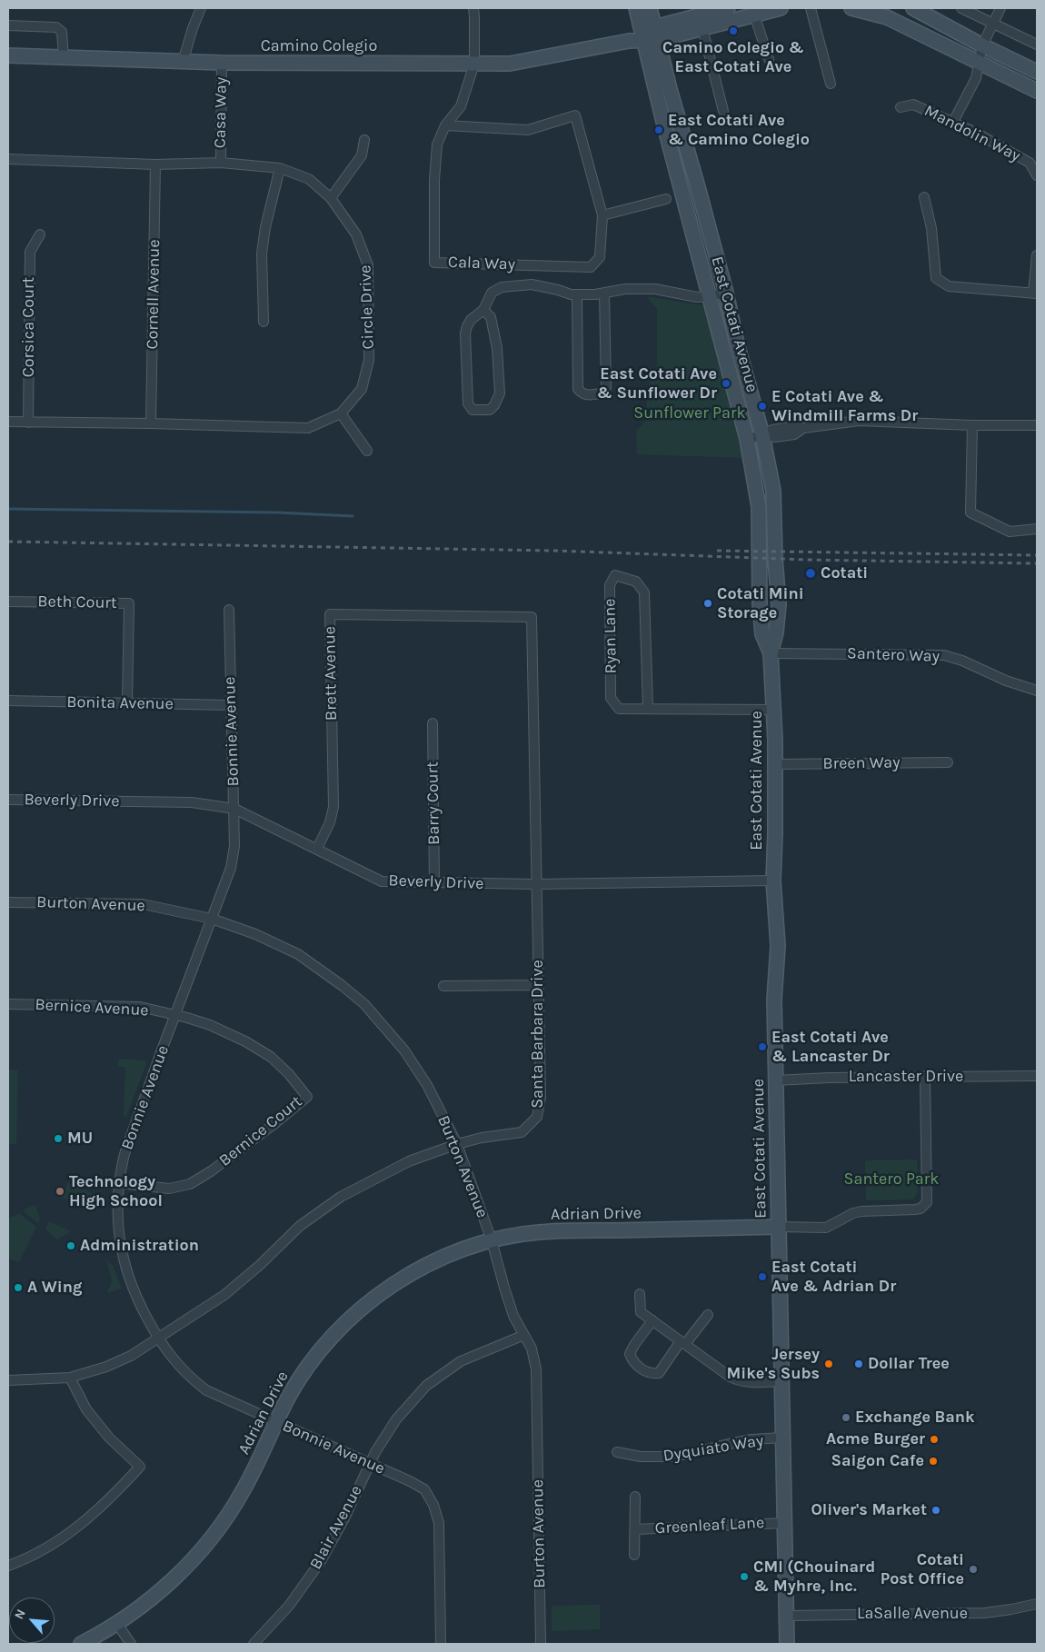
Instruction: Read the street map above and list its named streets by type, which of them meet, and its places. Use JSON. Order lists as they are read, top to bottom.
{
  "streets": {
    "main road": ["Camino Colegio", "East Cotati Avenue", "Adrian Drive"],
    "street": [
      "Casa Way",
      "Mandolin Way",
      "Cala Way",
      "Cornell Avenue",
      "Circle Drive",
      "Corsica Court",
      "Beth Court",
      "Ryan Lane",
      "Santero Way",
      "Brett Avenue",
      "Bonita Avenue",
      "Bonnie Avenue",
      "Breen Way",
      "Beverly Drive",
      "Barry Court",
      "Burton Avenue",
      "Bernice Avenue",
      "Santa Barbara Drive",
      "Lancaster Drive",
      "Bernice Court",
      "Dyquiato Way",
      "Greenleaf Lane",
      "Blair Avenue",
      "LaSalle Avenue"
    ]
  },
  "crossings": [
    ["Camino Colegio", "Casa Way"],
    ["Camino Colegio", "Cala Way"],
    ["Camino Colegio", "East Cotati Avenue"],
    ["Casa Way", "Circle Drive"],
    ["Cornell Avenue", "Circle Drive"],
    ["Circle Drive", "Corsica Court"],
    ["East Cotati Avenue", "Ryan Lane"],
    ["East Cotati Avenue", "Santero Way"],
    ["East Cotati Avenue", "Breen Way"],
    ["East Cotati Avenue", "Beverly Drive"],
    ["East Cotati Avenue", "Lancaster Drive"],
    ["East Cotati Avenue", "Adrian Drive"],
    ["East Cotati Avenue", "Dyquiato Way"],
    ["East Cotati Avenue", "Greenleaf Lane"],
    ["East Cotati Avenue", "LaSalle Avenue"],
    ["Beth Court", "Bonita Avenue"],
    ["Brett Avenue", "Beverly Drive"],
    ["Brett Avenue", "Santa Barbara Drive"],
    ["Bonita Avenue", "Bonnie Avenue"],
    ["Bonnie Avenue", "Beverly Drive"],
    ["Bonnie Avenue", "Burton Avenue"],
    ["Bonnie Avenue", "Bernice Avenue"],
    ["Bonnie Avenue", "Santa Barbara Drive"],
    ["Bonnie Avenue", "Bernice Court"],
    ["Bonnie Avenue", "Adrian Drive"],
    ["Bonnie Avenue", "Blair Avenue"],
    ["Beverly Drive", "Barry Court"],
    ["Beverly Drive", "Santa Barbara Drive"],
    ["Burton Avenue", "Santa Barbara Drive"],
    ["Burton Avenue", "Adrian Drive"],
    ["Burton Avenue", "Blair Avenue"],
    ["Bernice Avenue", "Bernice Court"]
  ],
  "parks": ["Sunflower Park", "Santero Park"],
  "places": [
    "Camino Colegio & East Cotati Ave",
    "East Cotati Ave & Camino Colegio",
    "East Cotati Ave & Sunflower Dr",
    "E Cotati Ave & Windmill Farms Dr",
    "Cotati",
    "Cotati Mini Storage",
    "East Cotati Ave & Lancaster Dr",
    "MU",
    "Technology High School",
    "Administration",
    "East Cotati Ave & Adrian Dr",
    "A Wing",
    "Jersey Mike's Subs",
    "Dollar Tree",
    "Exchange Bank",
    "Acme Burger",
    "Saigon Cafe",
    "Oliver's Market",
    "Cotati Post Office",
    "CMI (Chouinard & Myhre, Inc."
  ],
  "north": "top left"
}
